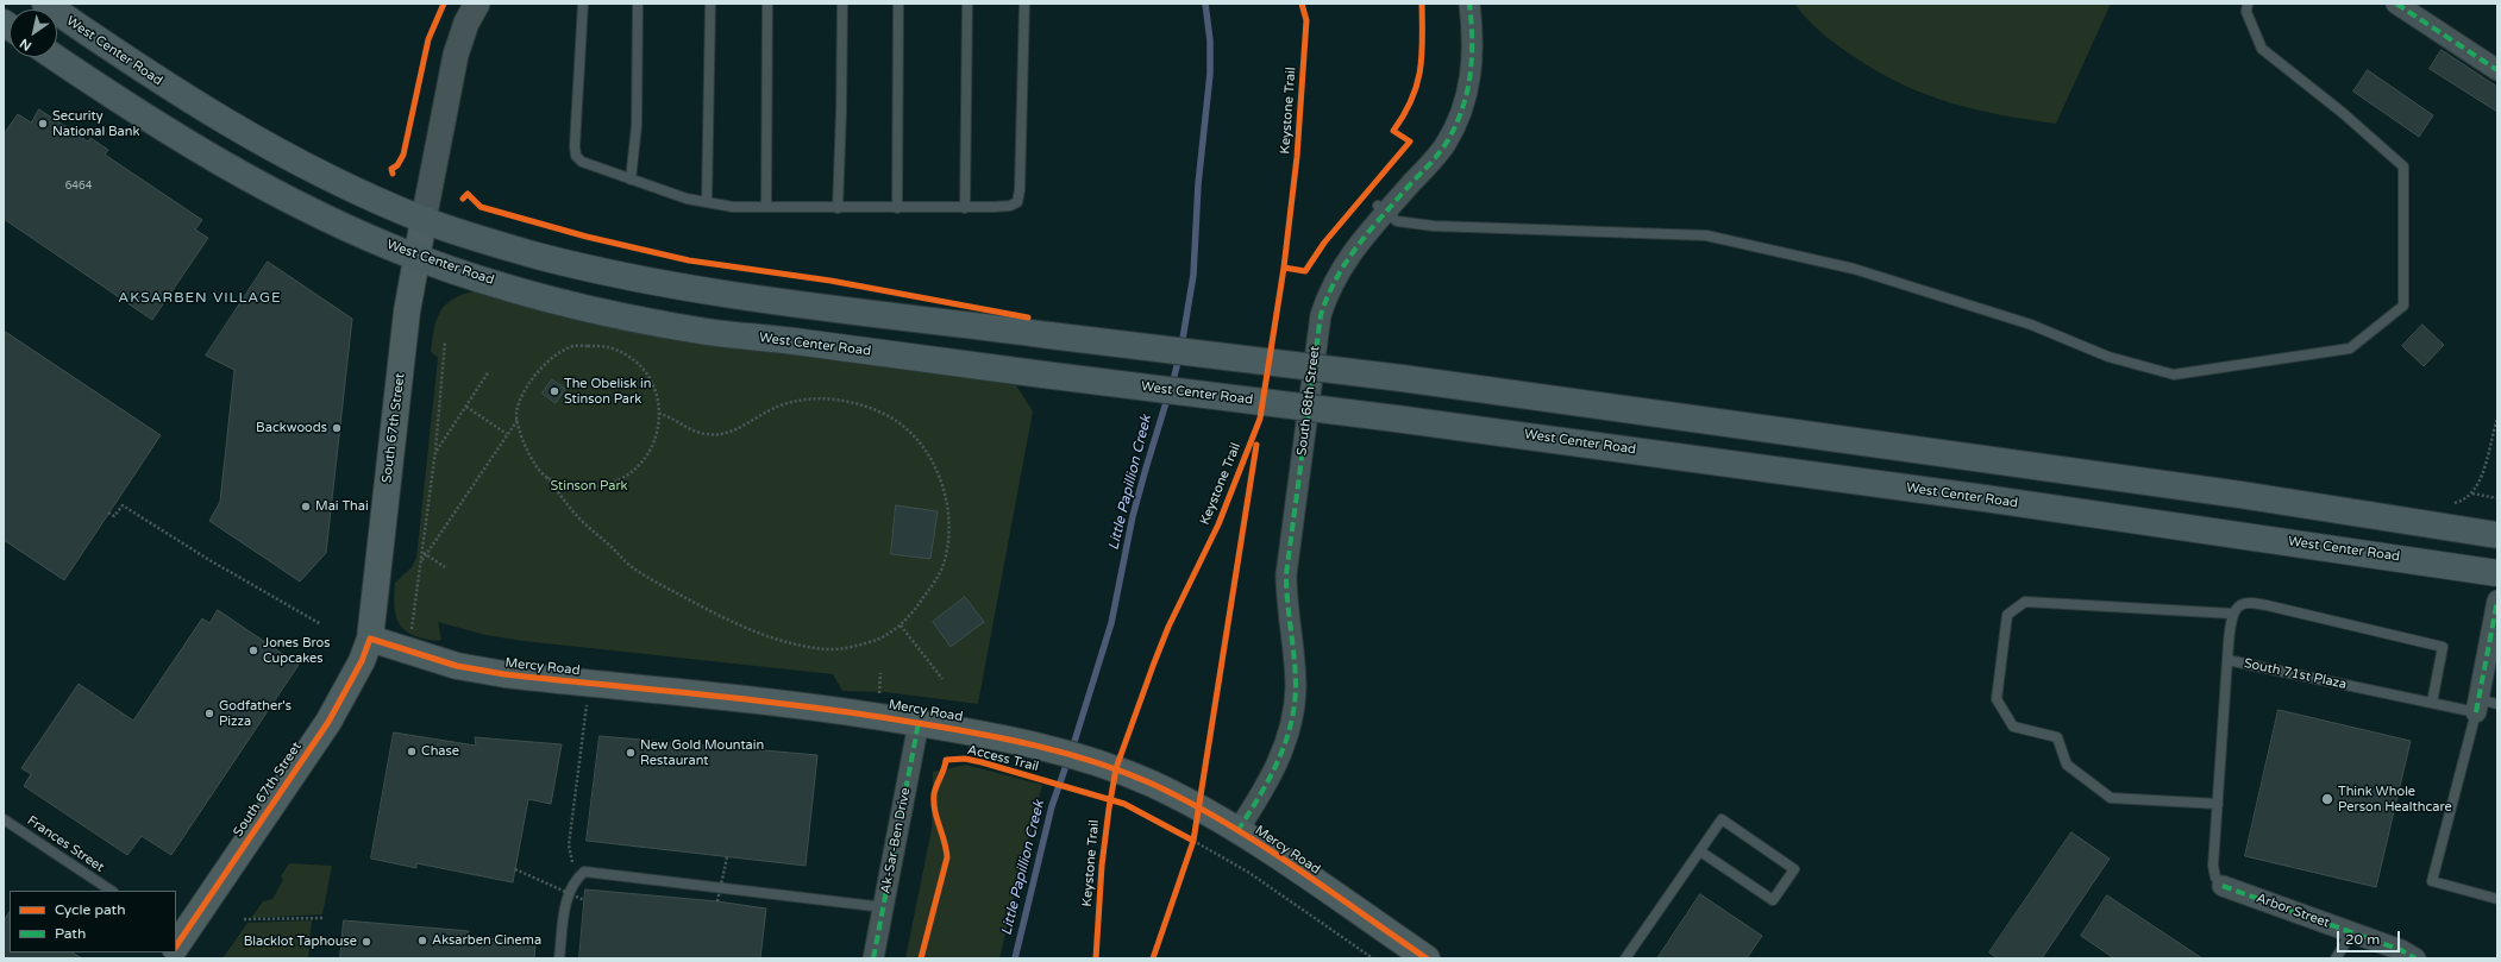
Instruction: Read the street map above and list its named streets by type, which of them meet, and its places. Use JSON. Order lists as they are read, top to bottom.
{
  "streets": {
    "main road": ["West Center Road", "South 67th Street", "Mercy Road"],
    "street": ["South 68th Street", "Ak-Sar-Ben Drive", "Arbor Street"],
    "lane": ["South 71st Plaza", "Frances Street"],
    "cycle path": ["Keystone Trail", "Access Trail"]
  },
  "crossings": [
    ["West Center Road", "South 67th Street"],
    ["South 68th Street", "Mercy Road"],
    ["South 67th Street", "Mercy Road"],
    ["Mercy Road", "Ak-Sar-Ben Drive"],
    ["South 71st Plaza", "Arbor Street"]
  ],
  "districts": ["AKSARBEN VILLAGE"],
  "water": ["Little Papillion Creek"],
  "parks": ["Stinson Park"],
  "places": [
    "Security National Bank",
    "The Obelisk in Stinson Park",
    "Backwoods",
    "Mai Thai",
    "Jones Bros Cupcakes",
    "Godfather's Pizza",
    "Chase",
    "New Gold Mountain Restaurant",
    "Think Whole Person Healthcare",
    "Aksarben Cinema",
    "Blacklot Taphouse"
  ],
  "house_numbers": ["6464"],
  "legend": ["Cycle path", "Path"],
  "scale_bar": "20 m",
  "north": "bottom left"
}
